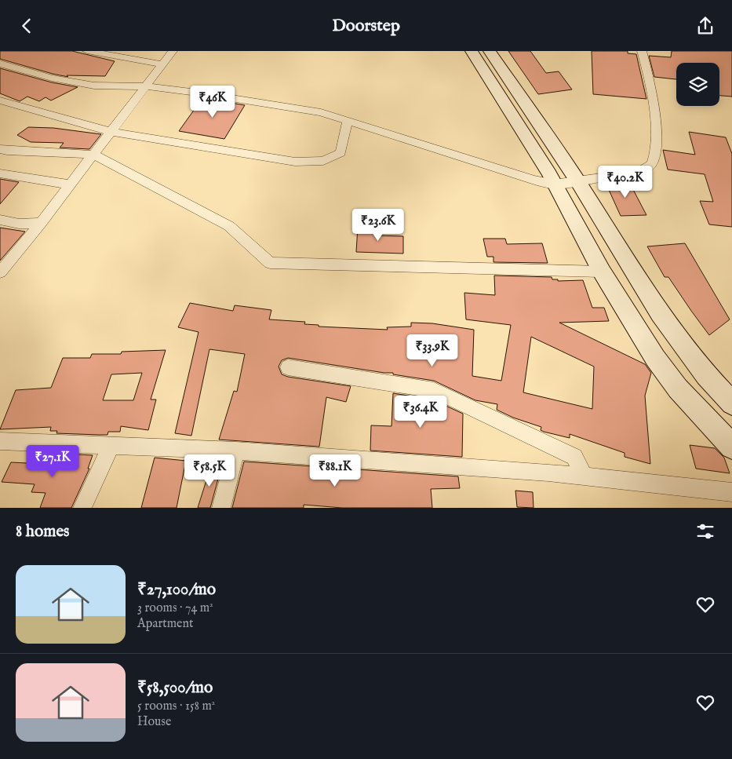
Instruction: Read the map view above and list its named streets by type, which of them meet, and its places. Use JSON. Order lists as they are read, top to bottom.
{
  "page": {
    "header": "Doorstep",
    "price": [
      "₹46K",
      "₹40.2K",
      "₹23.6K",
      "₹33.9K",
      "₹36.4K",
      "₹27.1K",
      "₹58.5K",
      "₹88.1K"
    ],
    "heading": "8 homes",
    "list": [
      {
        "name": "₹27,100/mo",
        "note": "3 rooms · 74 m² · Apartment"
      },
      {
        "name": "₹58,500/mo",
        "note": "5 rooms · 158 m² · House"
      }
    ]
  }
}
